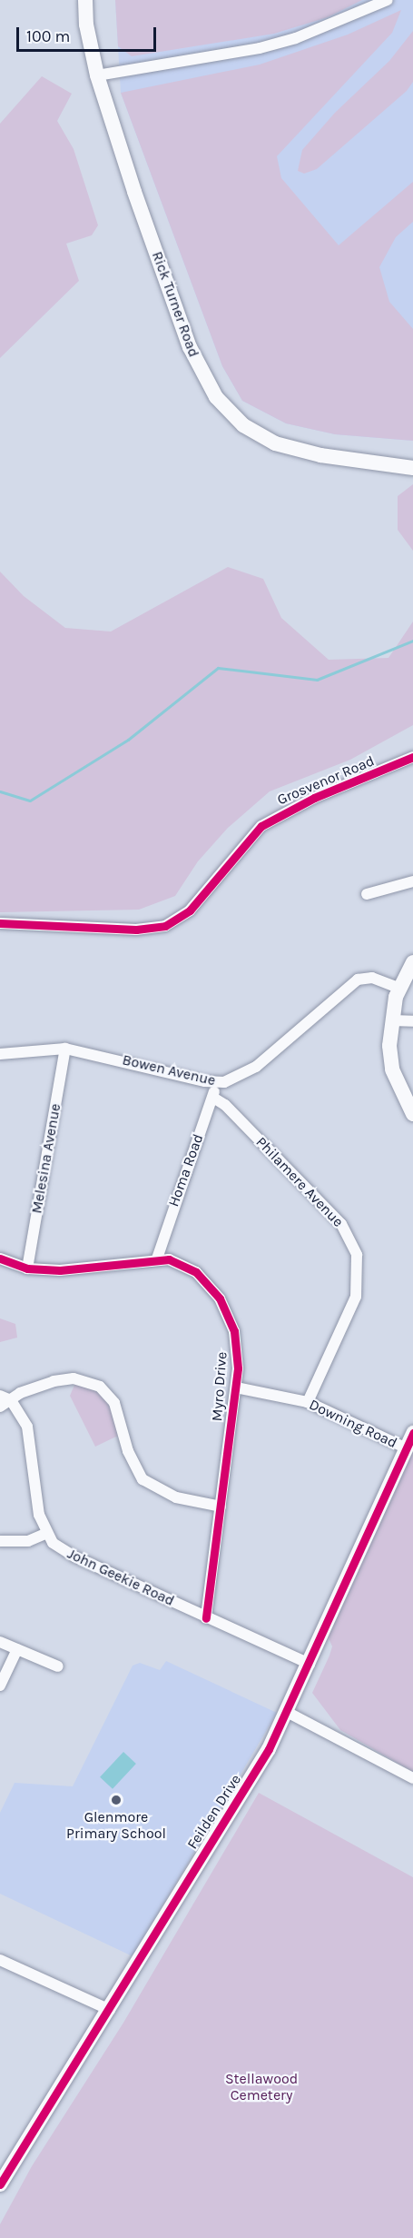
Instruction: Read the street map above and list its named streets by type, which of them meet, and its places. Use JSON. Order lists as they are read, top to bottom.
{
  "streets": {
    "street": [
      "Rick Turner Road",
      "Grosvenor Road",
      "Bowen Avenue",
      "Melesina Avenue",
      "Homa Road",
      "Philamere Avenue",
      "Myro Drive",
      "Downing Road",
      "John Geekie Road",
      "Feilden Drive"
    ]
  },
  "crossings": [
    ["Bowen Avenue", "Melesina Avenue"],
    ["Bowen Avenue", "Homa Road"],
    ["Melesina Avenue", "Myro Drive"],
    ["Homa Road", "Philamere Avenue"],
    ["Homa Road", "Myro Drive"],
    ["Philamere Avenue", "Downing Road"],
    ["Myro Drive", "Downing Road"],
    ["Myro Drive", "John Geekie Road"],
    ["Downing Road", "Feilden Drive"],
    ["John Geekie Road", "Feilden Drive"]
  ],
  "parks": ["Stellawood Cemetery"],
  "places": ["Glenmore Primary School"],
  "scale_bar": "100 m"
}
